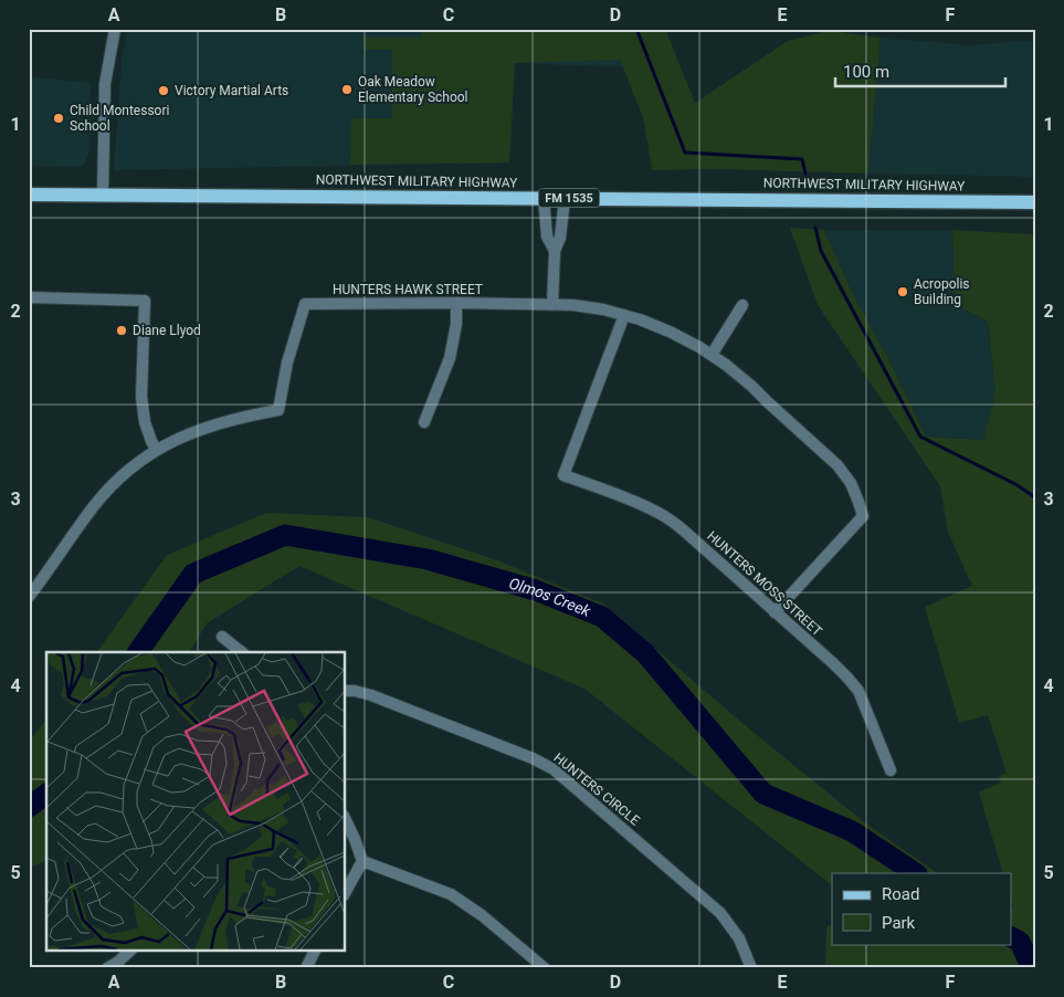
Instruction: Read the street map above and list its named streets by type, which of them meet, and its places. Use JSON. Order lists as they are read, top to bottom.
{
  "streets": {
    "main road": ["NORTHWEST MILITARY HIGHWAY", "FM 1535"],
    "street": ["HUNTERS HAWK STREET", "HUNTERS MOSS STREET", "HUNTERS CIRCLE"]
  },
  "crossings": [
    ["HUNTERS HAWK STREET", "HUNTERS MOSS STREET"]
  ],
  "water": ["Olmos Creek"],
  "places": [
    "Oak Meadow Elementary School",
    "Victory Martial Arts",
    "Child Montessori School",
    "Acropolis Building",
    "Diane Llyod"
  ],
  "legend": ["Road", "Park"],
  "scale_bar": "100 m",
  "grid": {
    "columns": [
      "A",
      "B",
      "C",
      "D",
      "E",
      "F"
    ],
    "rows": [
      "1",
      "2",
      "3",
      "4",
      "5"
    ]
  }
}
